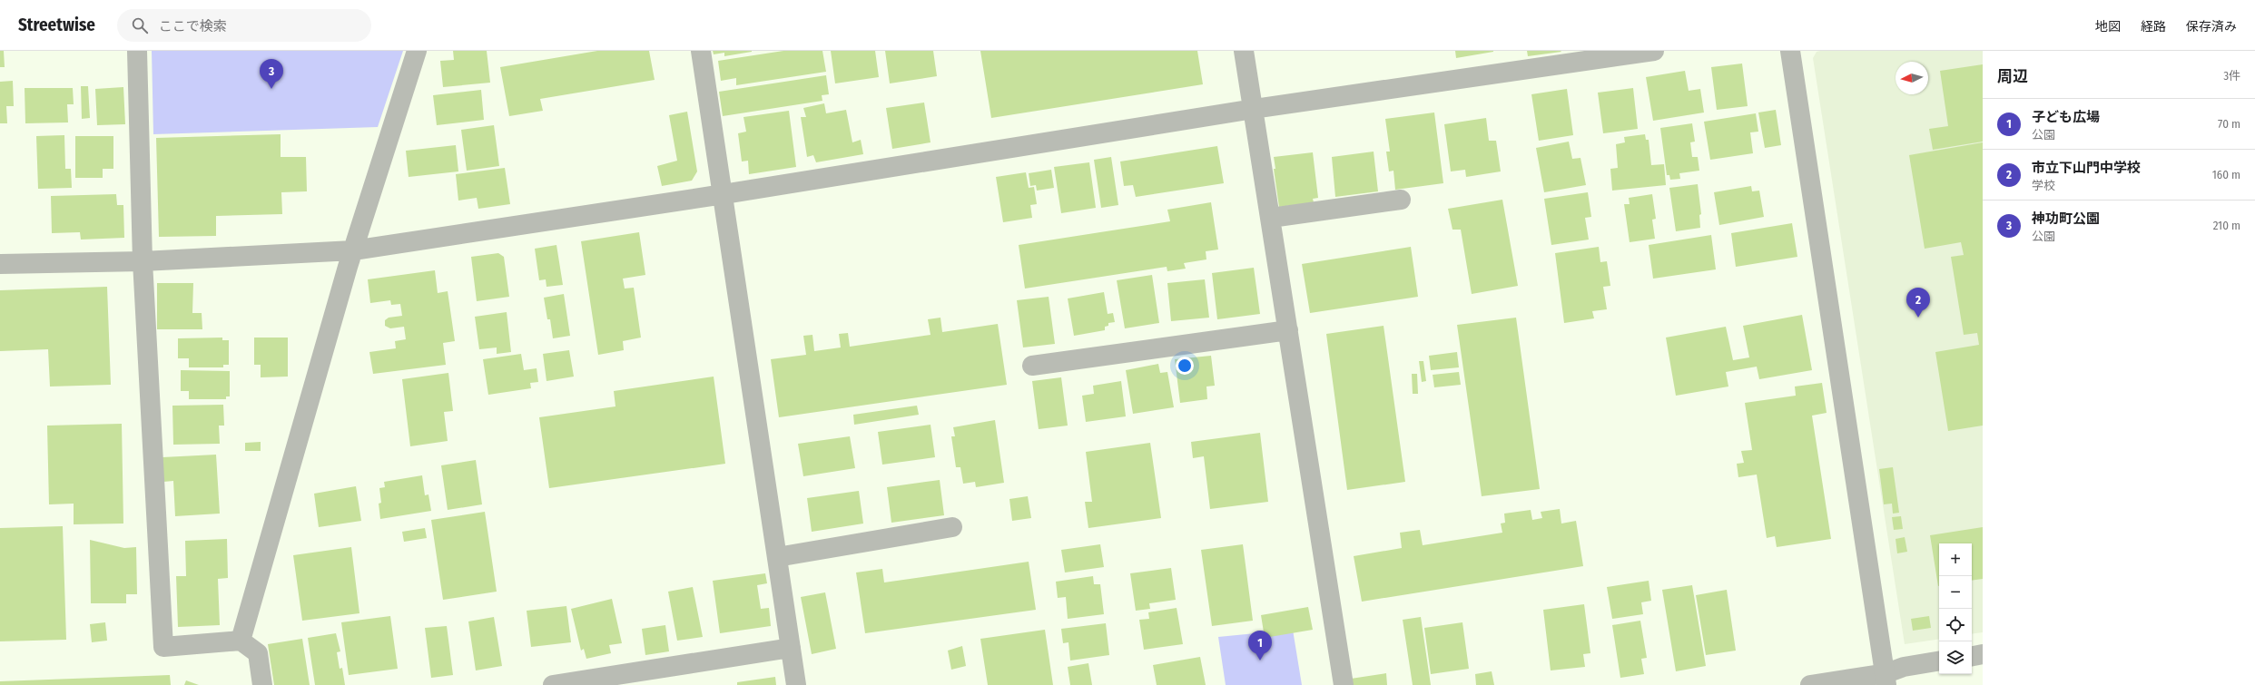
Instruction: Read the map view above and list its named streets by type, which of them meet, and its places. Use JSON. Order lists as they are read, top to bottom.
{
  "north": "left",
  "page": {
    "header": "Streetwise",
    "search": "ここで検索",
    "nav": ["地図", "経路", "保存済み"],
    "heading": ["周辺", "3件"],
    "pins": ["3", "2", "1"],
    "list": [
      {
        "mark": "1",
        "name": "子ども広場",
        "note": "公園",
        "value": "70 m"
      },
      {
        "mark": "2",
        "name": "市立下山門中学校",
        "note": "学校",
        "value": "160 m"
      },
      {
        "mark": "3",
        "name": "神功町公園",
        "note": "公園",
        "value": "210 m"
      }
    ],
    "map_buttons": ["+", "−"]
  }
}
